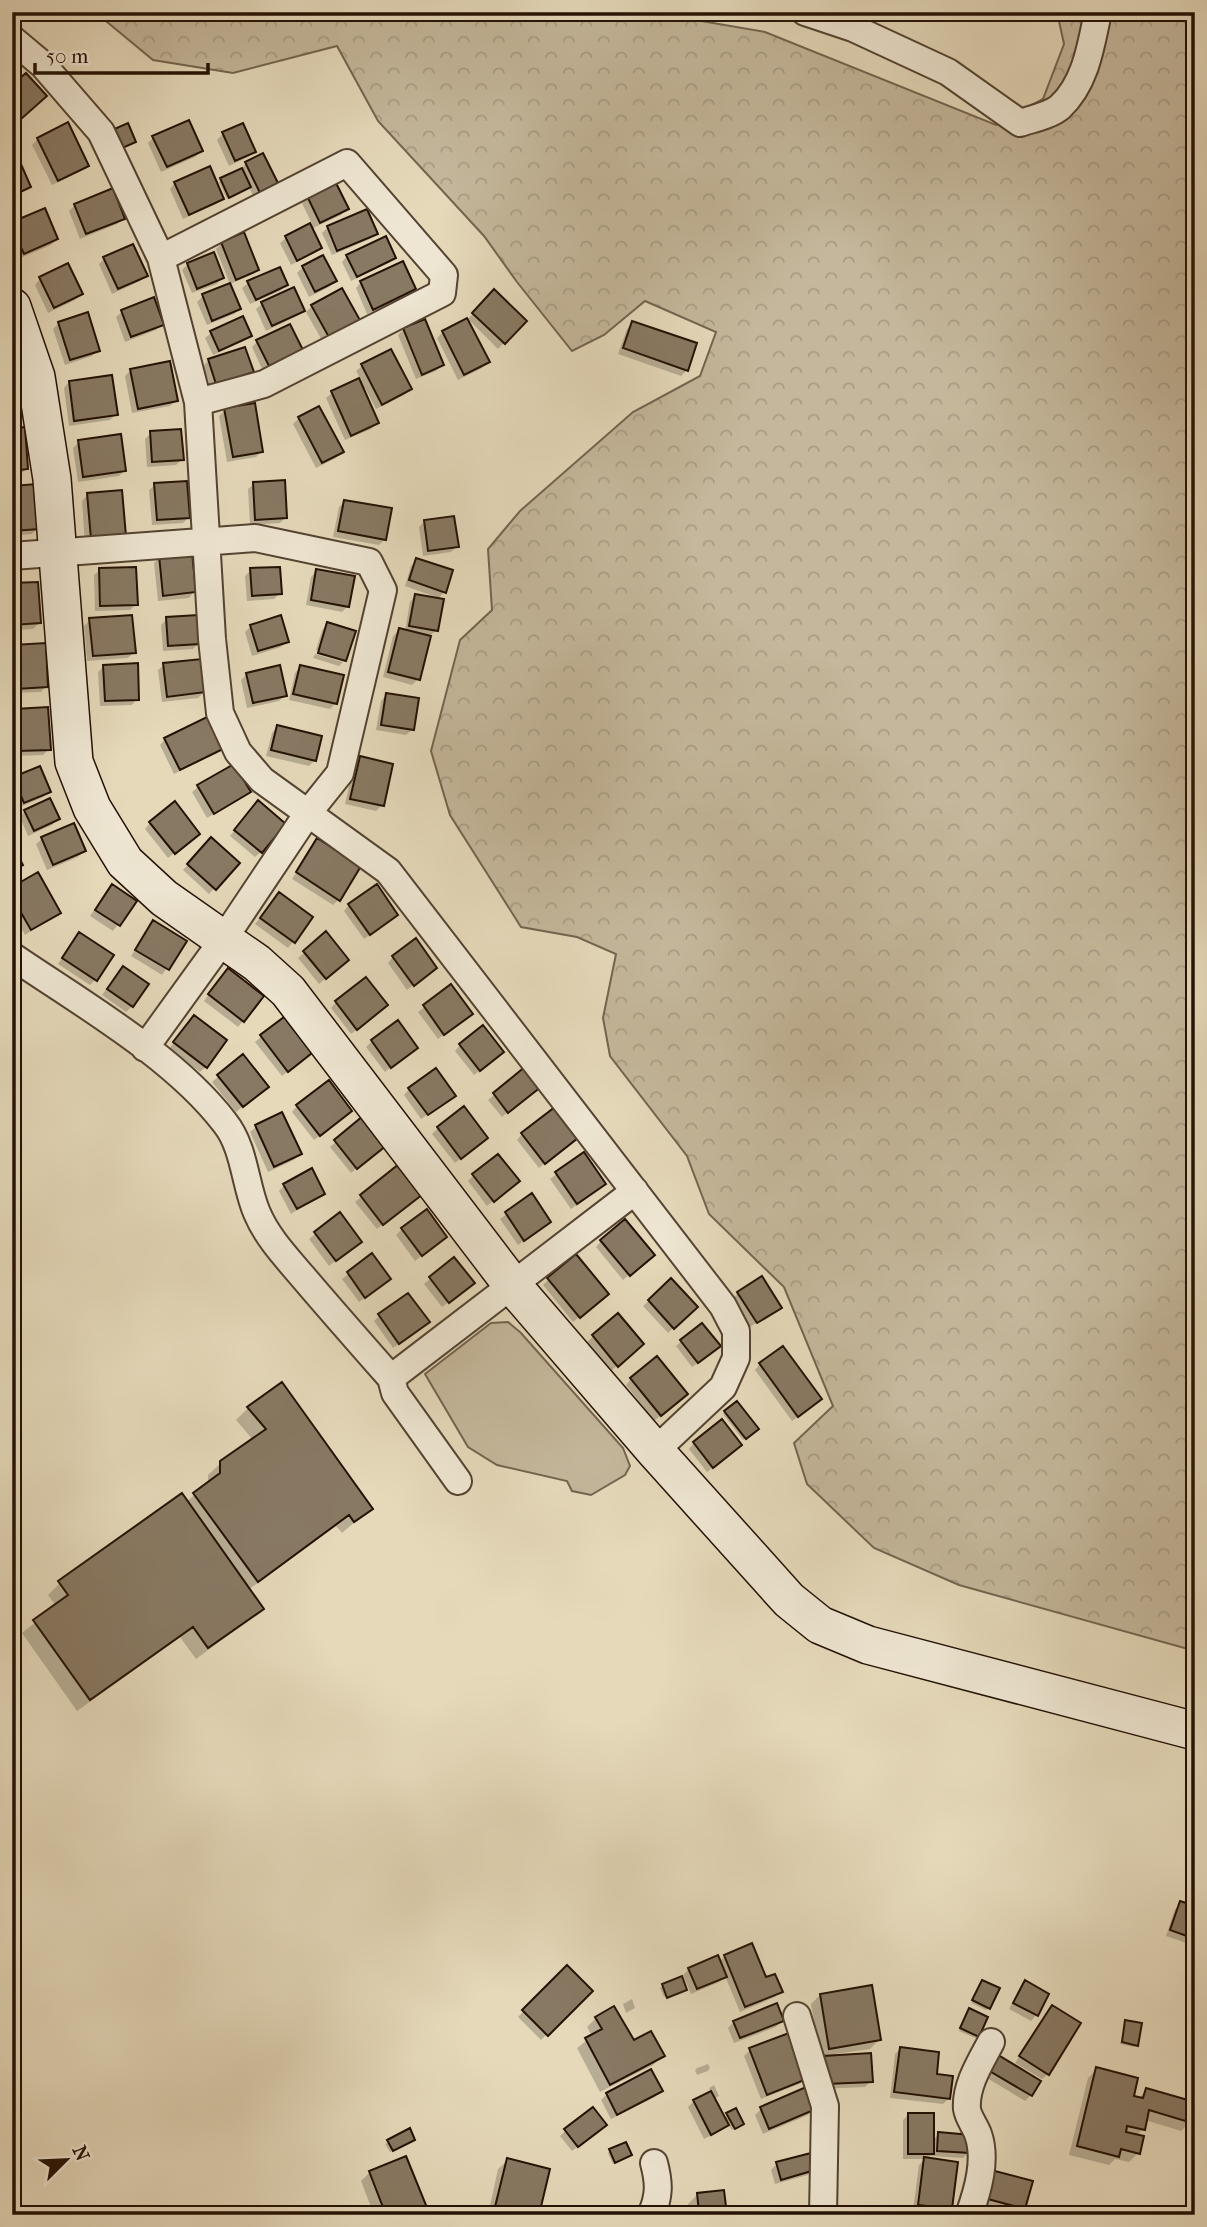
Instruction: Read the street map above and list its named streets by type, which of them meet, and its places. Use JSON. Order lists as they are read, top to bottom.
{
  "scale_bar": "50 m",
  "north": "top right"
}
